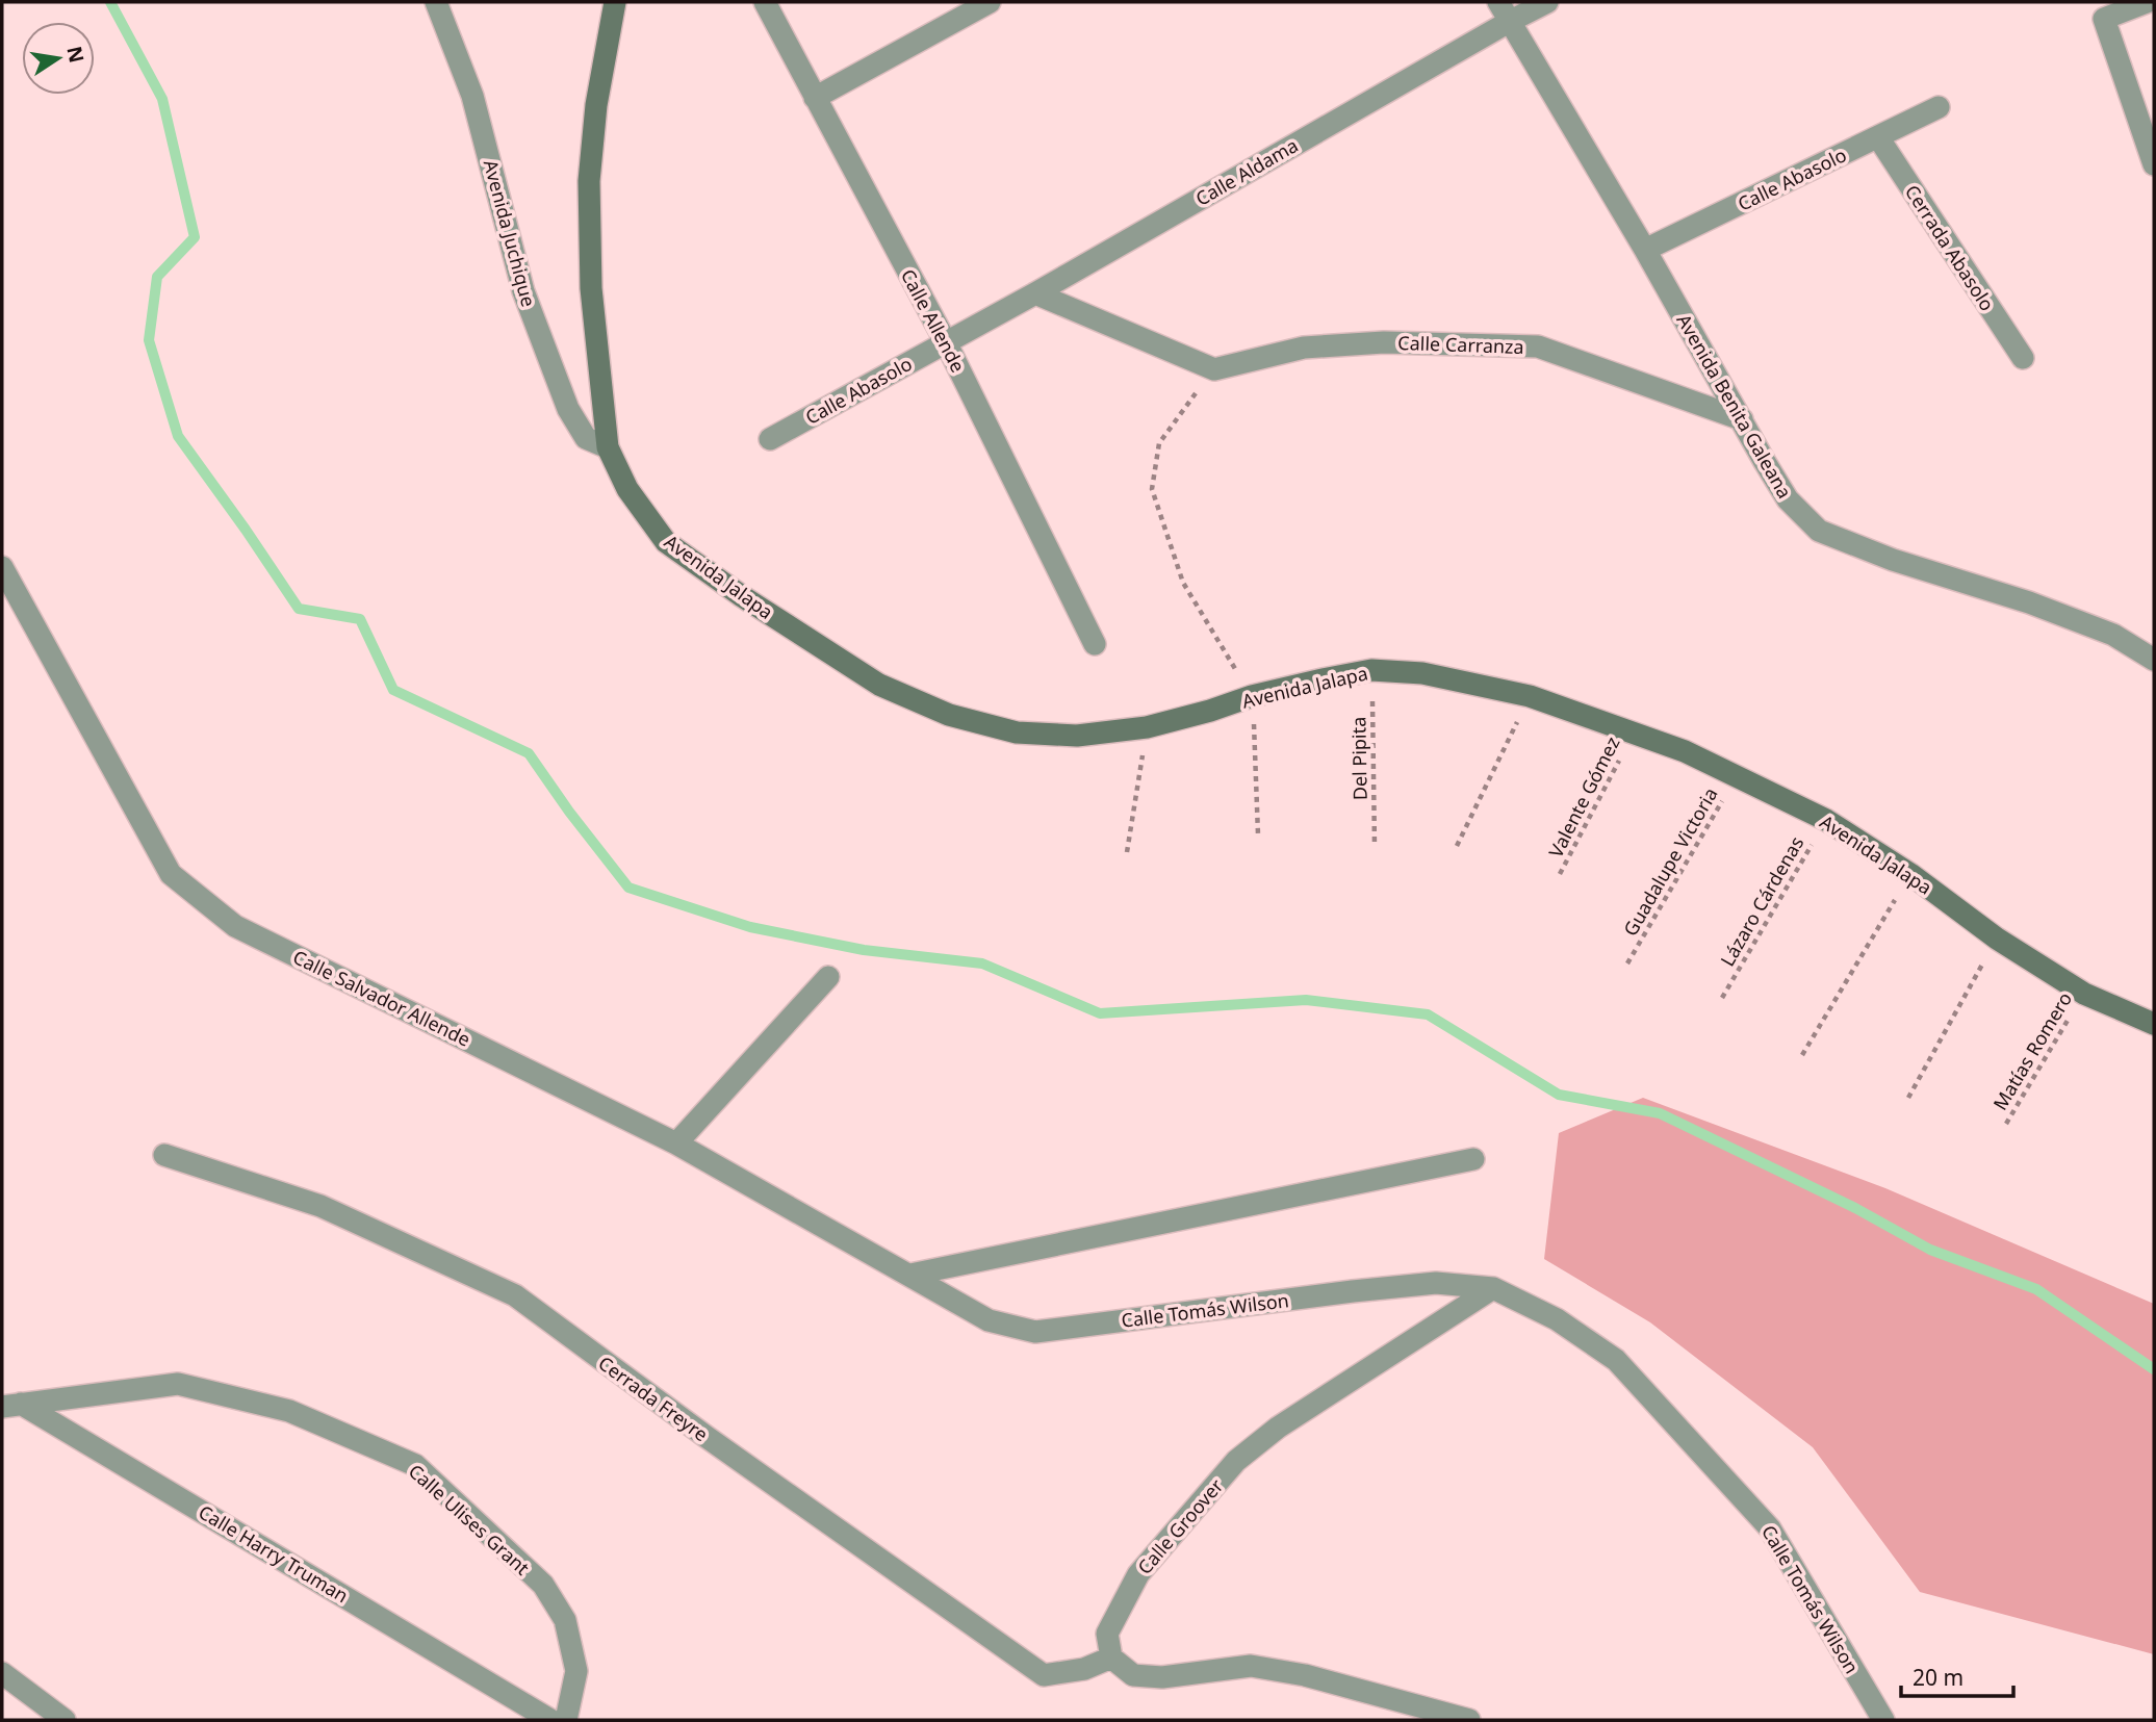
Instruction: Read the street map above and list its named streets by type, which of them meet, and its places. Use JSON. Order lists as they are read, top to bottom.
{
  "streets": {
    "street": [
      "Calle Aldama",
      "Calle Abasolo",
      "Avenida Juchique",
      "Cerrada Abasolo",
      "Calle Allende",
      "Calle Carranza",
      "Avenida Benita Galeana",
      "Avenida Jalapa",
      "Calle Salvador Allende",
      "Calle Tomás Wilson",
      "Cerrada Freyre",
      "Calle Ulises Grant",
      "Calle Groover",
      "Calle Harry Truman"
    ],
    "path": [
      "Del Pipita",
      "Valente Gómez",
      "Guadalupe Victoria",
      "Lázaro Cárdenas",
      "Matías Romero"
    ]
  },
  "crossings": [
    ["Calle Aldama", "Calle Abasolo"],
    ["Calle Aldama", "Calle Allende"],
    ["Calle Aldama", "Avenida Benita Galeana"],
    ["Calle Abasolo", "Cerrada Abasolo"],
    ["Calle Abasolo", "Calle Allende"],
    ["Calle Abasolo", "Avenida Benita Galeana"],
    ["Avenida Juchique", "Avenida Jalapa"],
    ["Calle Carranza", "Avenida Benita Galeana"],
    ["Avenida Jalapa", "Del Pipita"],
    ["Avenida Jalapa", "Valente Gómez"],
    ["Avenida Jalapa", "Guadalupe Victoria"],
    ["Avenida Jalapa", "Lázaro Cárdenas"],
    ["Avenida Jalapa", "Matías Romero"],
    ["Calle Salvador Allende", "Calle Tomás Wilson"],
    ["Calle Tomás Wilson", "Calle Groover"],
    ["Cerrada Freyre", "Calle Groover"],
    ["Calle Ulises Grant", "Calle Harry Truman"]
  ],
  "scale_bar": "20 m",
  "north": "right"
}
